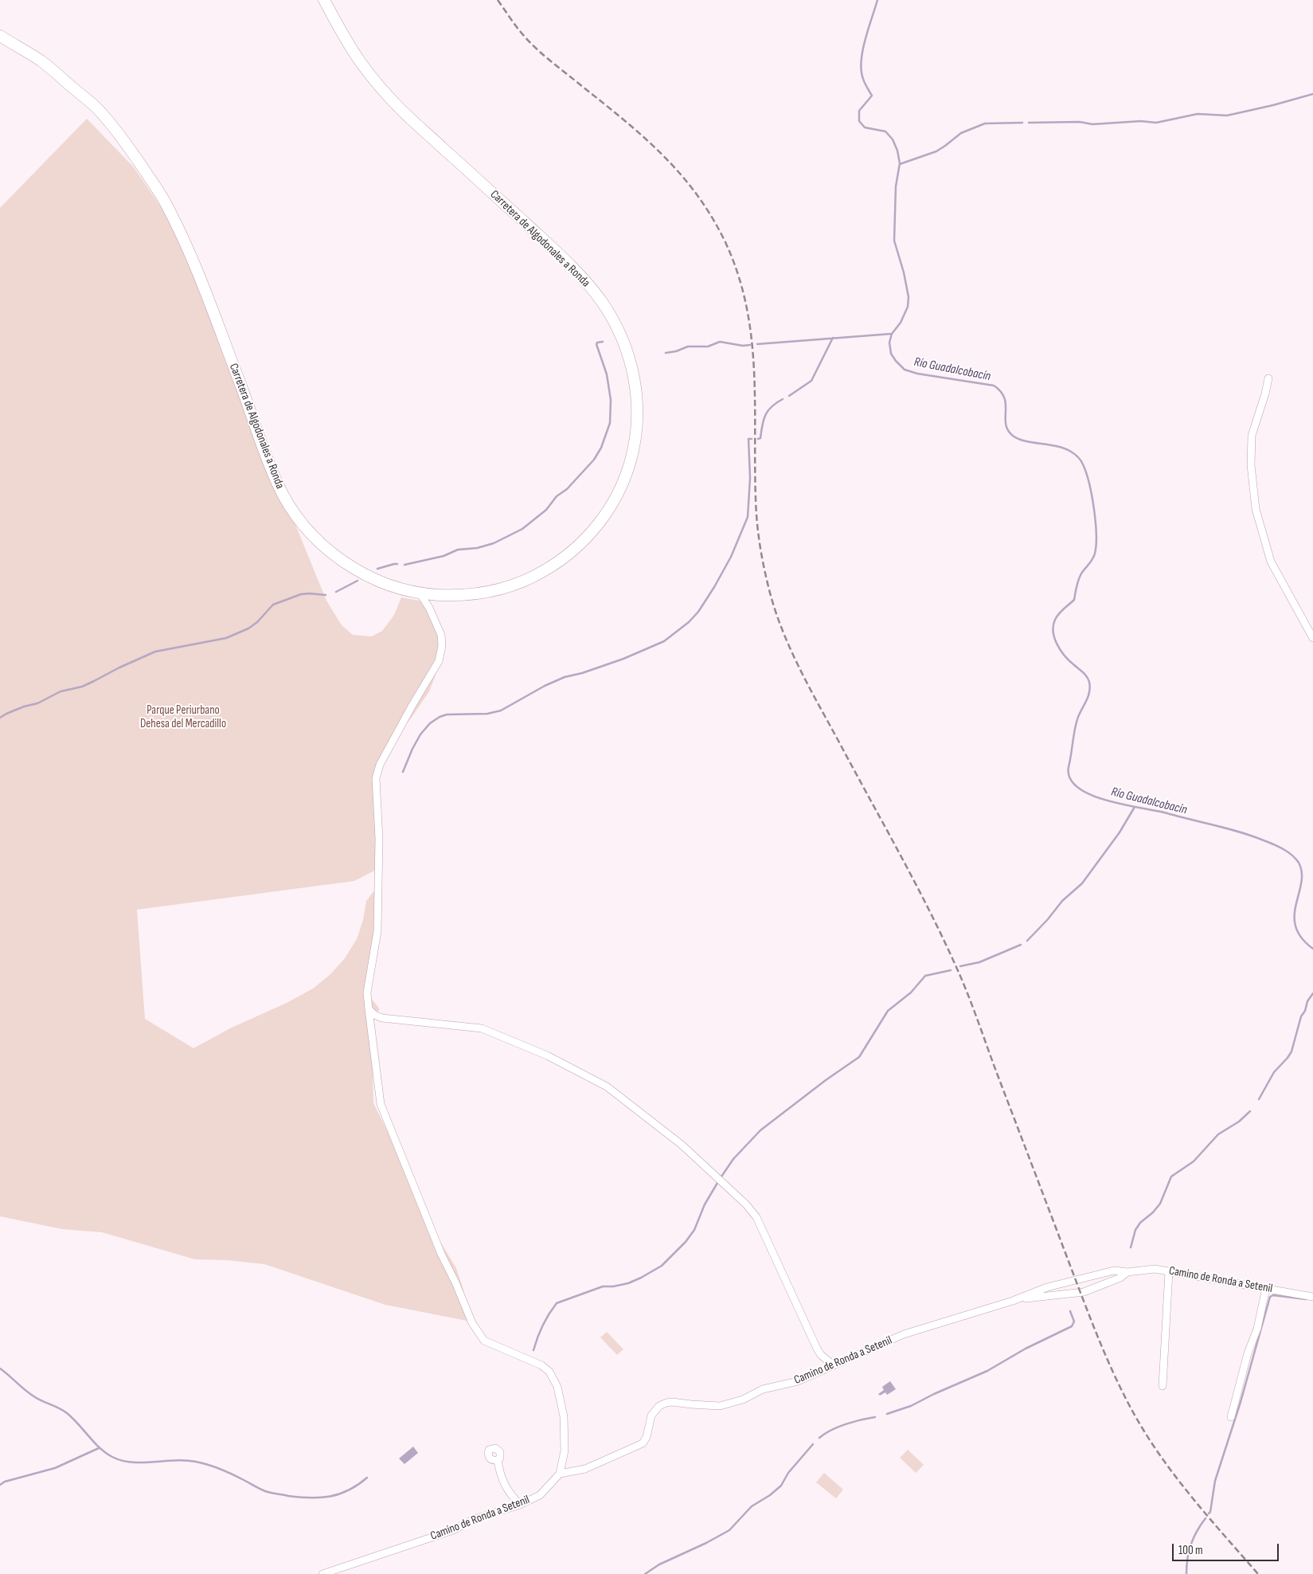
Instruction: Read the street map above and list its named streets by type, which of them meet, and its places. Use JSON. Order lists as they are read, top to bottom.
{
  "streets": {
    "main road": ["Carretera de Algodonales a Ronda"],
    "street": ["Camino de Ronda a Setenil"]
  },
  "water": ["Río Guadalcobacín"],
  "parks": ["Parque Periurbano Dehesa del Mercadillo"],
  "scale_bar": "100 m"
}
